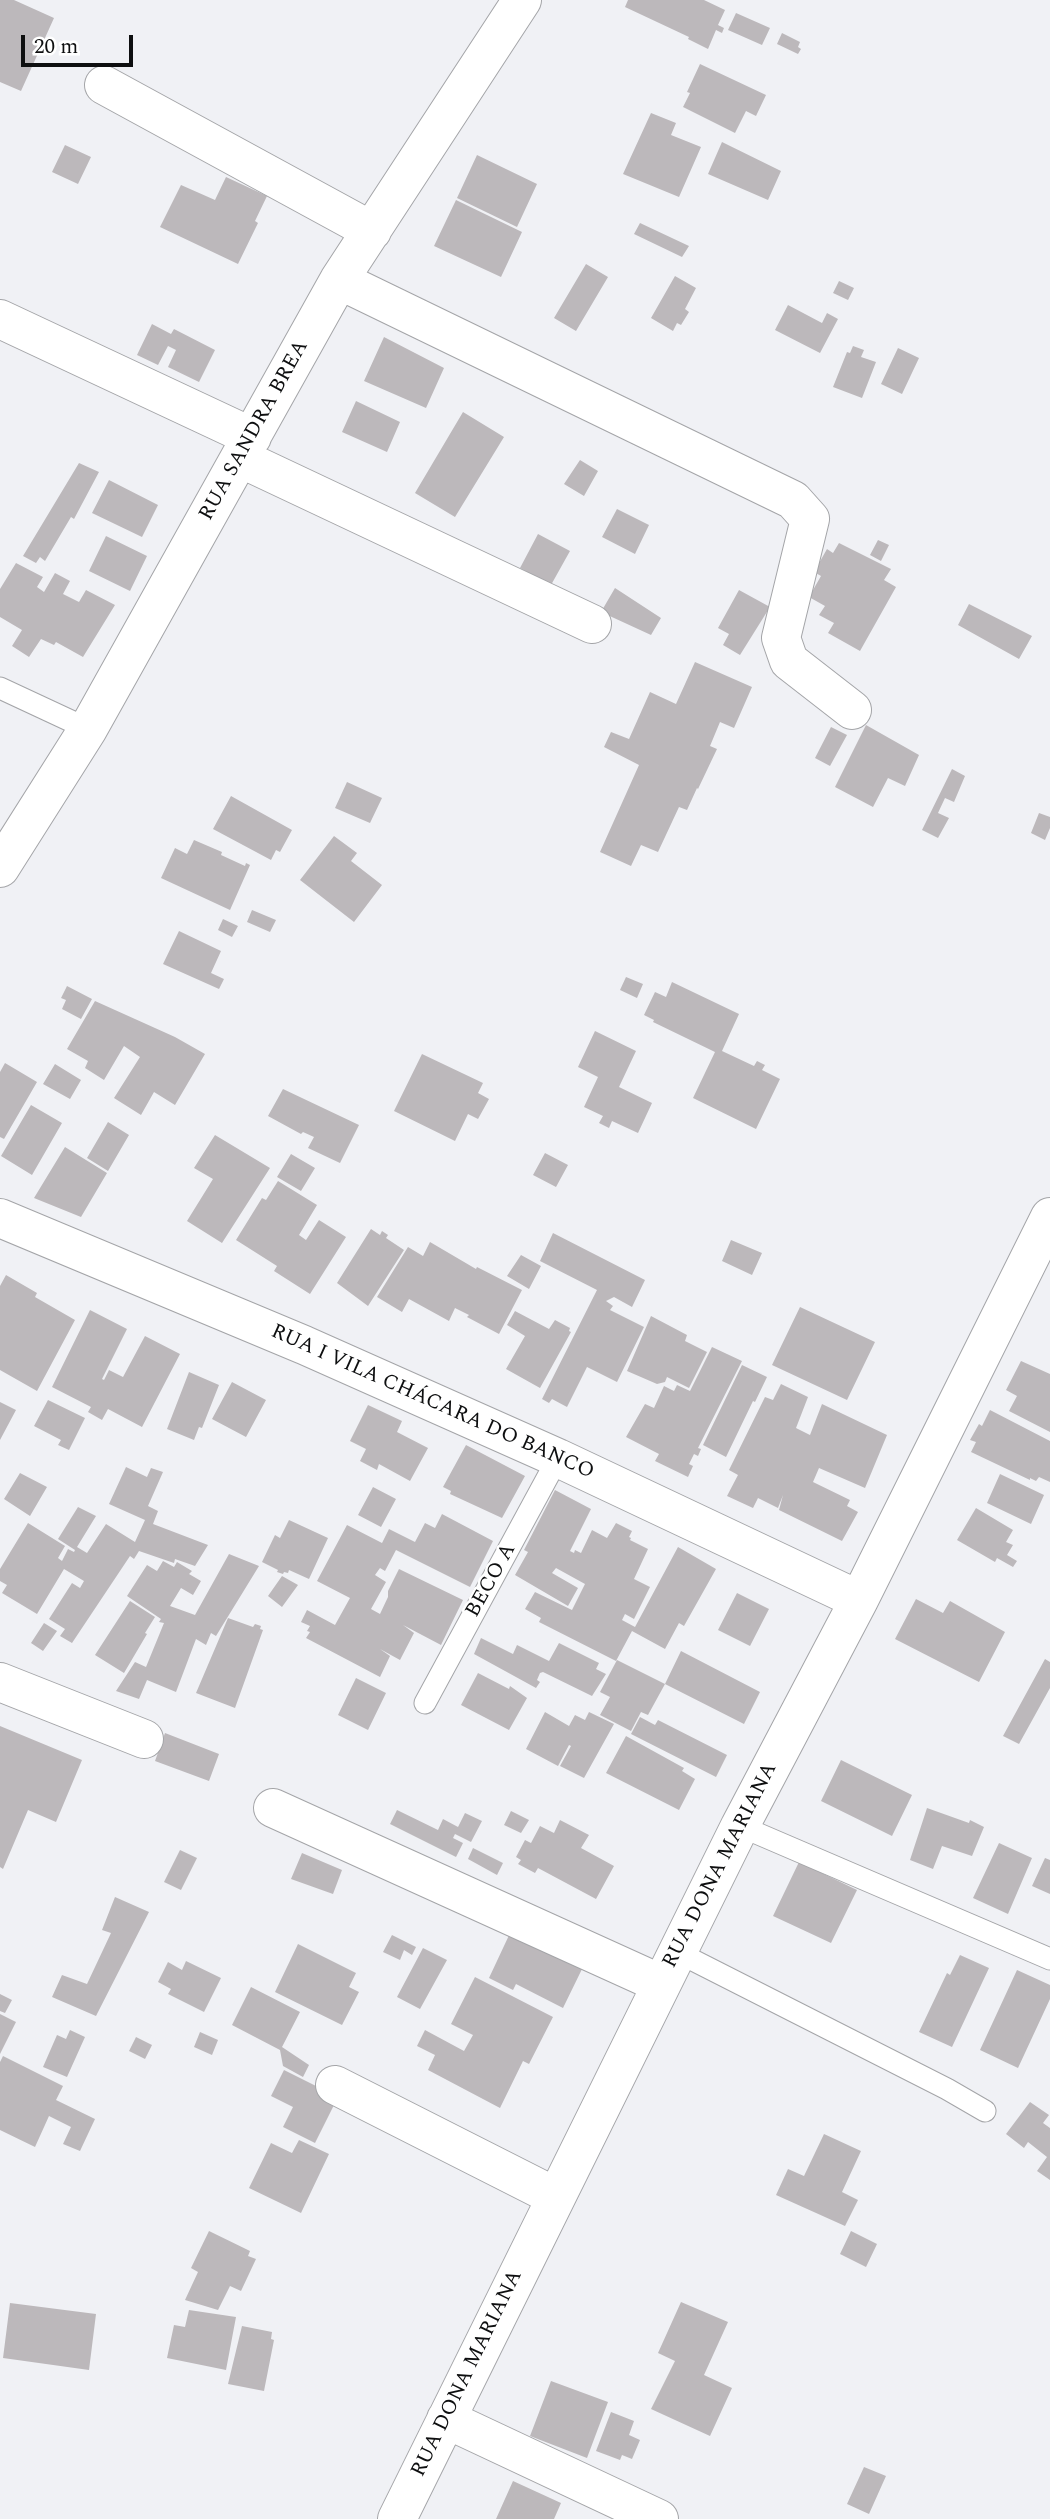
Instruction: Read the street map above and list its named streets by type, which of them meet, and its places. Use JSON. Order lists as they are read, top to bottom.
{
  "streets": {
    "street": ["RUA SANDRA BREA", "RUA I VILA CHÁCARA DO BANCO", "RUA DONA MARIANA"],
    "lane": ["BECO A"]
  },
  "crossings": [
    ["RUA I VILA CHÁCARA DO BANCO", "BECO A"],
    ["RUA I VILA CHÁCARA DO BANCO", "RUA DONA MARIANA"]
  ],
  "scale_bar": "20 m"
}
